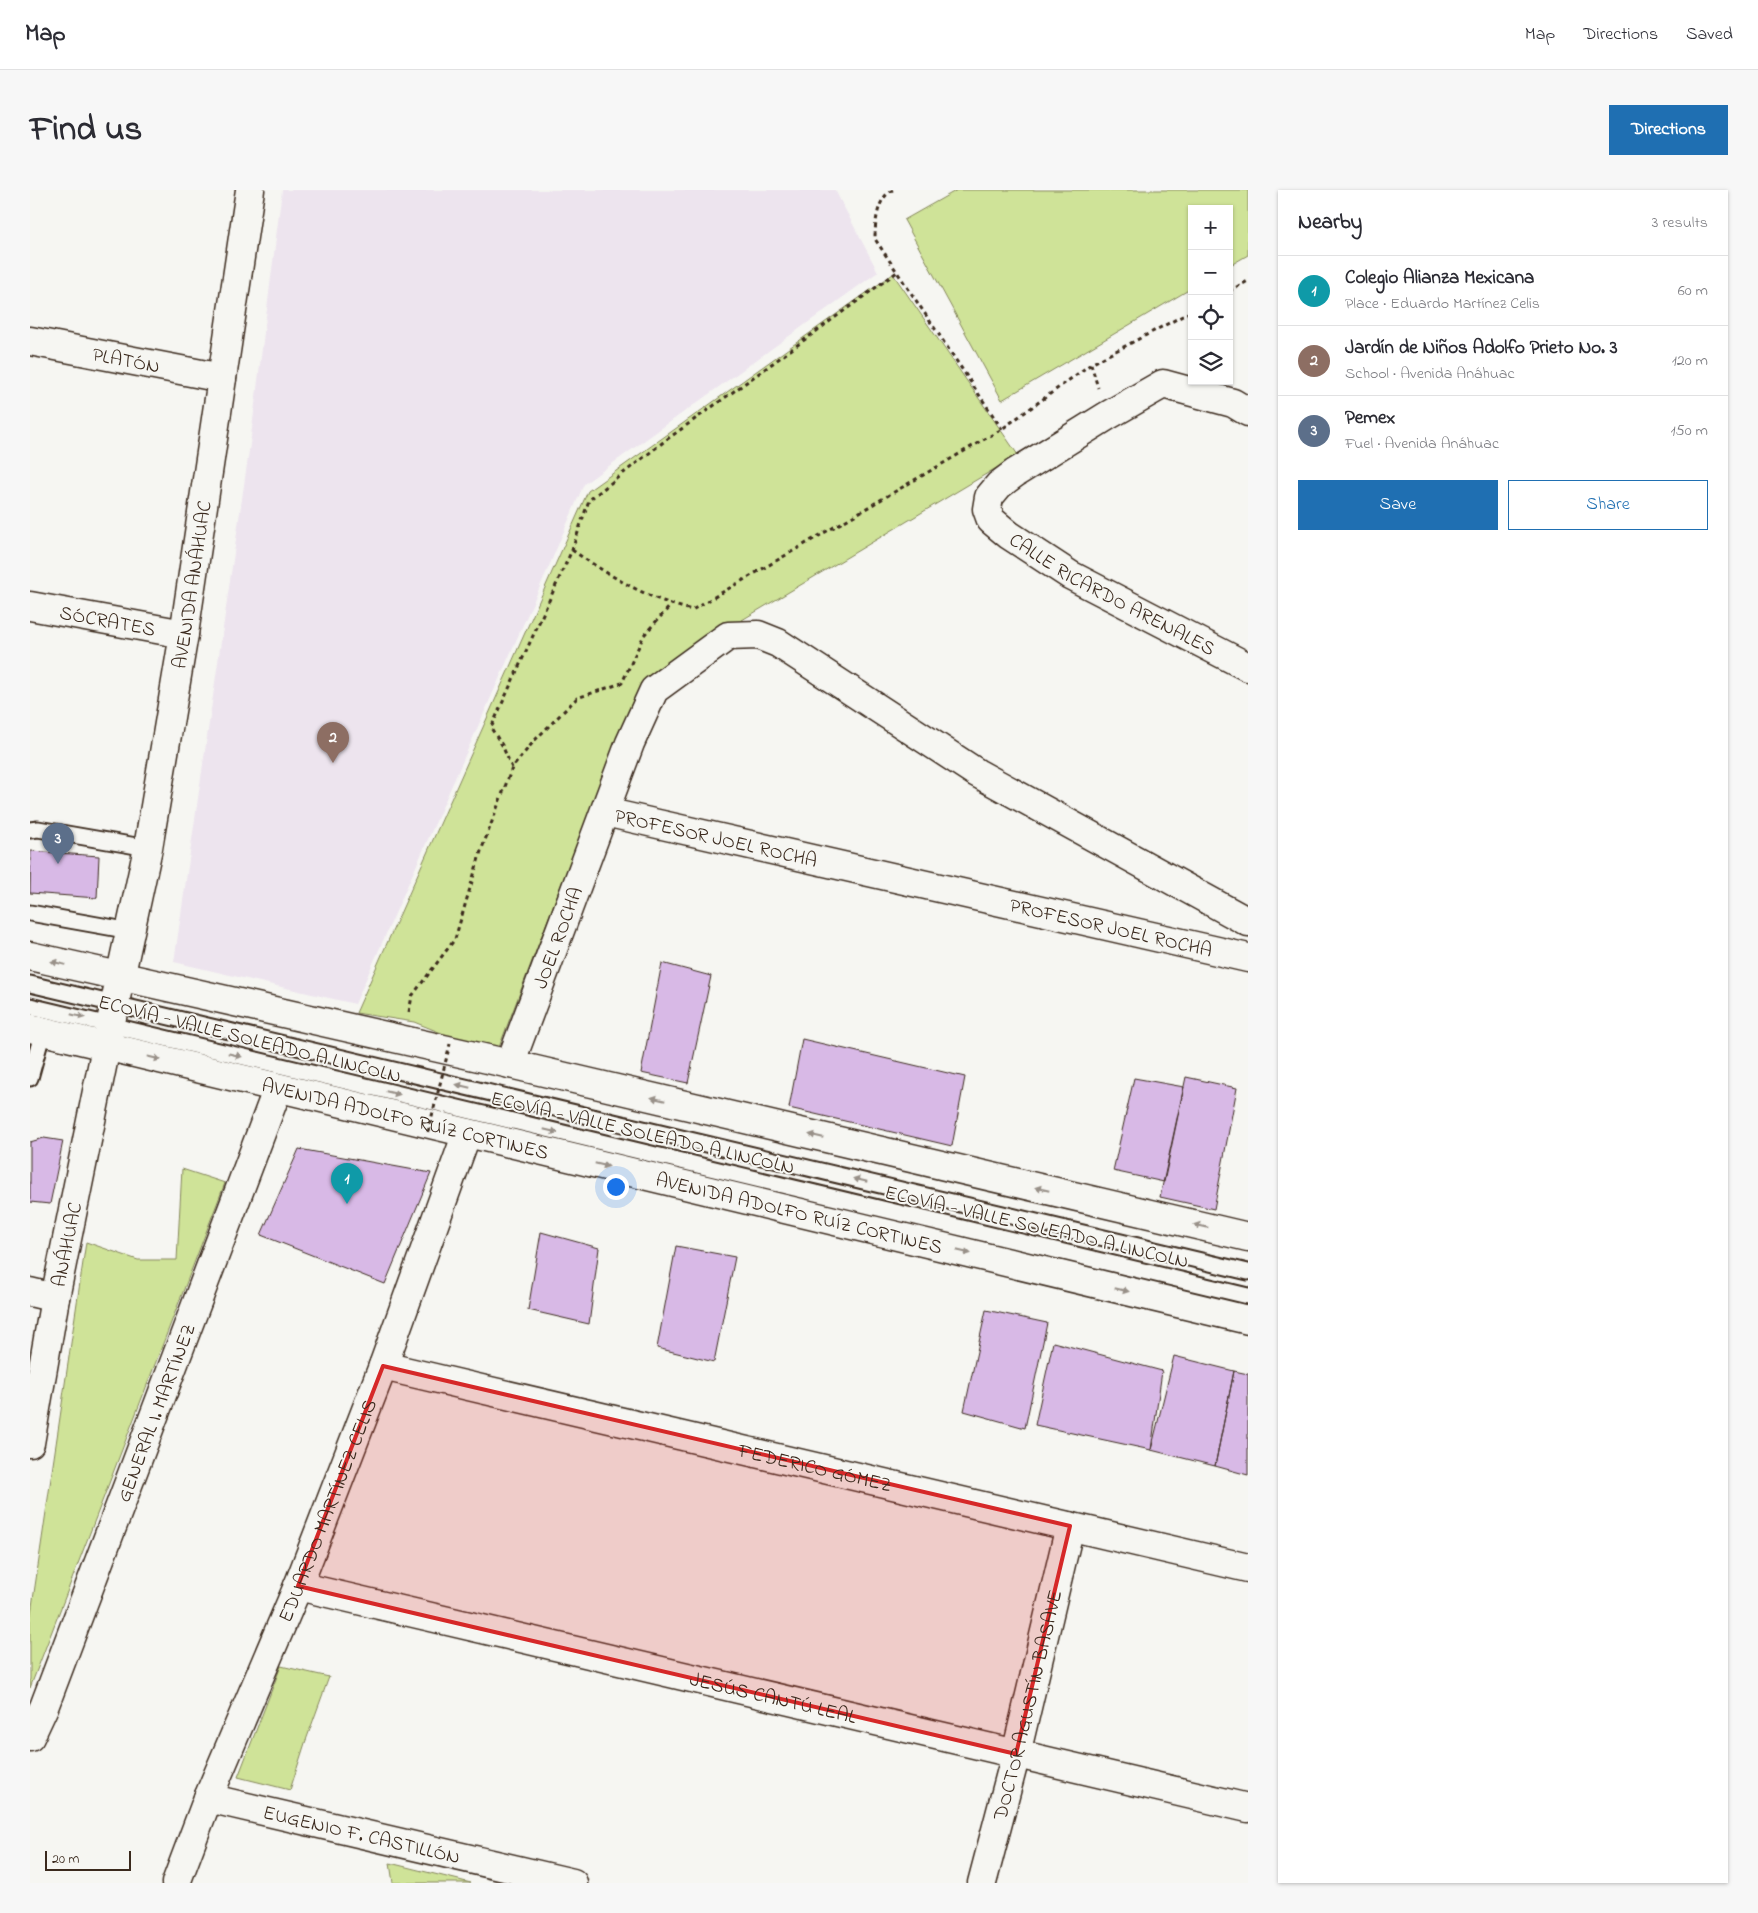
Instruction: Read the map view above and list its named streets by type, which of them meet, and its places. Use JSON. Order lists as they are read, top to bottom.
{
  "streets": {
    "street": [
      "PLATÓN",
      "AVENIDA ANÁHUAC",
      "CALLE RICARDO ARENALES",
      "SÓCRATES",
      "PROFESOR JOEL ROCHA",
      "JOEL ROCHA",
      "AVENIDA ADOLFO RUÍZ CORTINES",
      "ANÁHUAC",
      "GENERAL I. MARTÍNEZ",
      "FEDERICO GÓMEZ",
      "EDUARDO MARTÍNEZ CELIS",
      "JESÚS CANTÚ LEAL",
      "DOCTOR AGUSTÍN BASAVE",
      "EUGENIO F. CASTILLÓN"
    ],
    "lane": ["ECOVÍA - VALLE SOLEADO A LINCOLN"]
  },
  "crossings": [
    ["PLATÓN", "AVENIDA ANÁHUAC"],
    ["AVENIDA ANÁHUAC", "SÓCRATES"],
    ["AVENIDA ANÁHUAC", "ANÁHUAC"],
    ["PROFESOR JOEL ROCHA", "JOEL ROCHA"],
    ["ECOVÍA - VALLE SOLEADO A LINCOLN", "AVENIDA ADOLFO RUÍZ CORTINES"],
    ["ECOVÍA - VALLE SOLEADO A LINCOLN", "ANÁHUAC"],
    ["AVENIDA ADOLFO RUÍZ CORTINES", "ANÁHUAC"],
    ["AVENIDA ADOLFO RUÍZ CORTINES", "GENERAL I. MARTÍNEZ"],
    ["AVENIDA ADOLFO RUÍZ CORTINES", "EDUARDO MARTÍNEZ CELIS"],
    ["FEDERICO GÓMEZ", "EDUARDO MARTÍNEZ CELIS"],
    ["FEDERICO GÓMEZ", "DOCTOR AGUSTÍN BASAVE"],
    ["EDUARDO MARTÍNEZ CELIS", "JESÚS CANTÚ LEAL"],
    ["EDUARDO MARTÍNEZ CELIS", "EUGENIO F. CASTILLÓN"],
    ["JESÚS CANTÚ LEAL", "DOCTOR AGUSTÍN BASAVE"]
  ],
  "scale_bar": "20 m",
  "page": {
    "header": "Map",
    "nav": ["Map", "Directions", "Saved"],
    "title": "Find us",
    "buttons": [
      "Directions",
      ["Save", "Share"]
    ],
    "heading": ["Nearby", "3 results"],
    "map_buttons": ["+", "−"],
    "list": [
      {
        "mark": "1",
        "name": "Colegio Alianza Mexicana",
        "note": "Place · Eduardo Martínez Celis",
        "value": "60 m"
      },
      {
        "mark": "2",
        "name": "Jardín de Niños Adolfo Prieto No. 3",
        "note": "School · Avenida Anáhuac",
        "value": "120 m"
      },
      {
        "mark": "3",
        "name": "Pemex",
        "note": "Fuel · Avenida Anáhuac",
        "value": "150 m"
      }
    ],
    "pins": ["2", "3", "1"],
    "scale": "20 m"
  }
}
